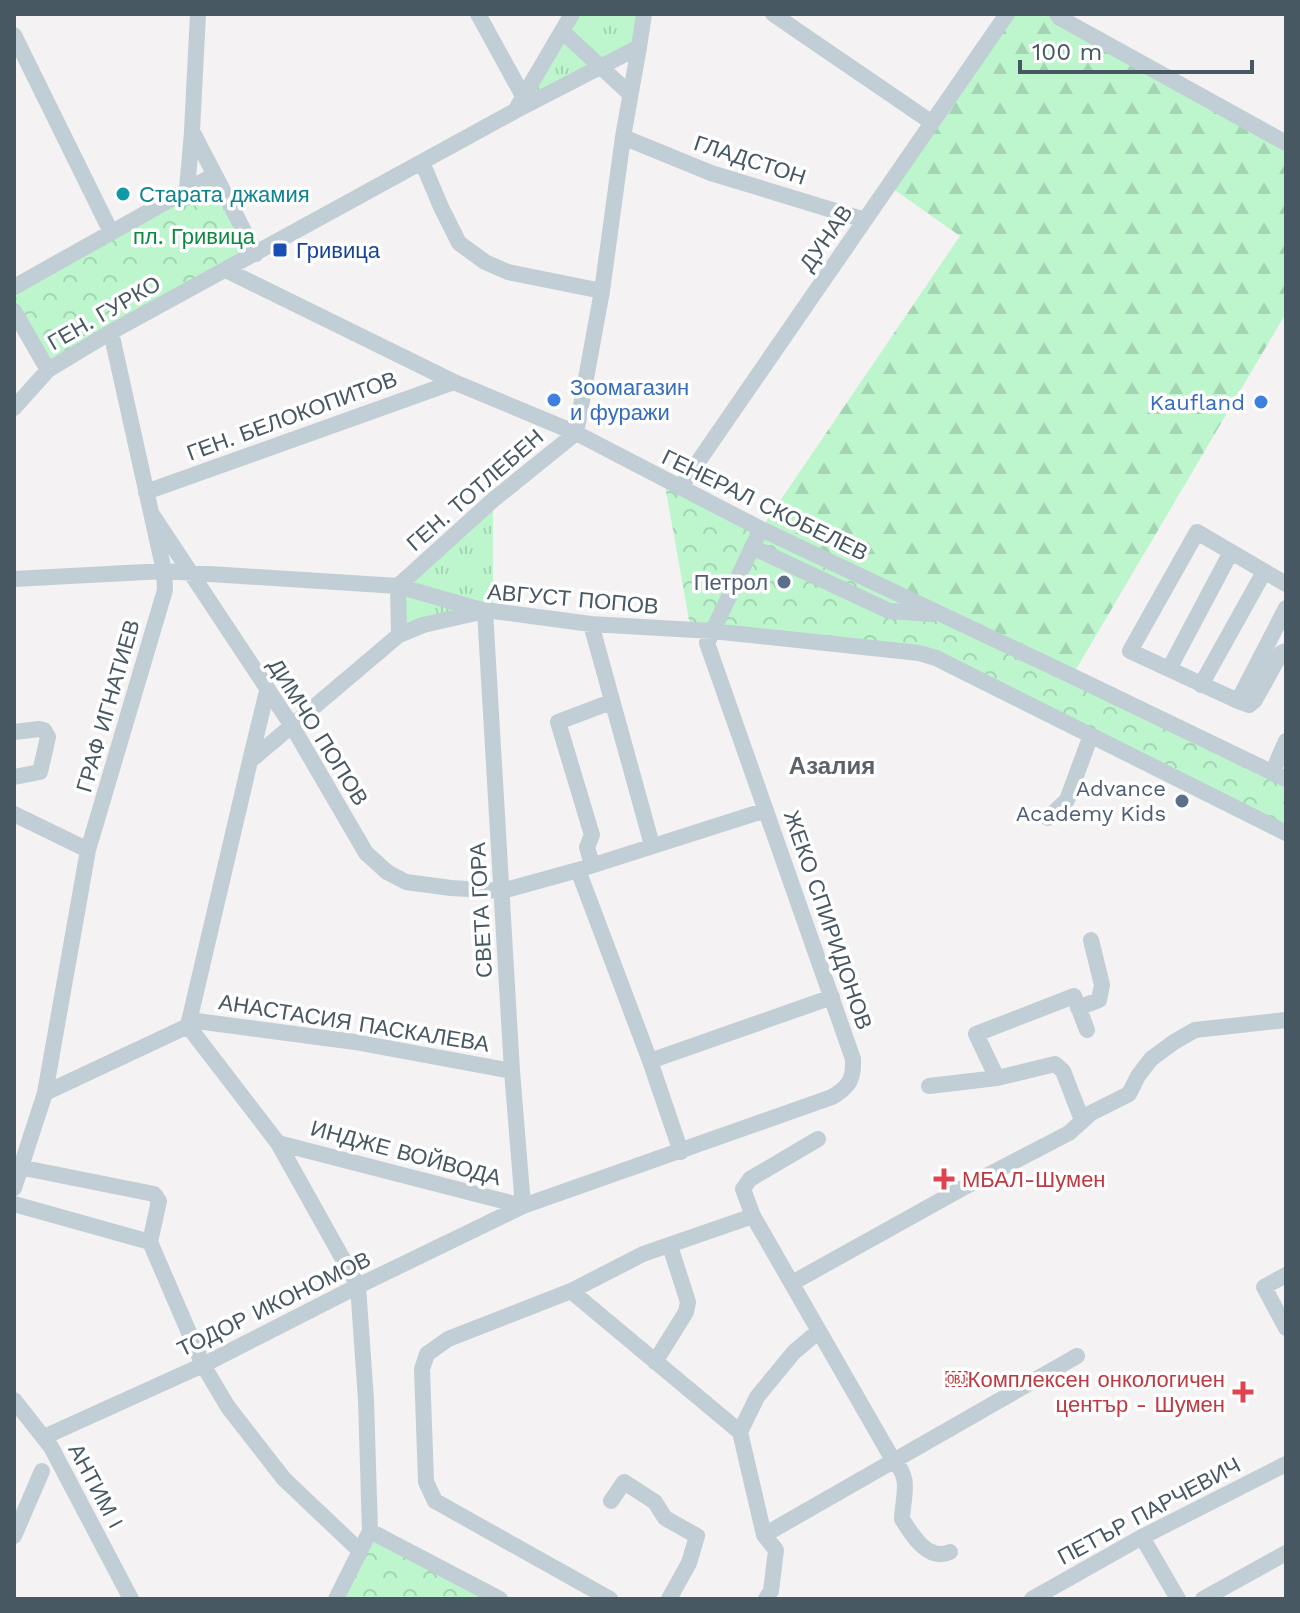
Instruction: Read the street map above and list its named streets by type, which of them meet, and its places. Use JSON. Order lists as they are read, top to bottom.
{
  "streets": {
    "street": [
      "ГЛАДСТОН",
      "ДУНАВ",
      "ГЕН. ГУРКО",
      "ГЕН. БЕЛОКОПИТОВ",
      "ГЕН. ТОТЛЕБЕН",
      "ГЕНЕРАЛ СКОБЕЛЕВ",
      "АВГУСТ ПОПОВ",
      "ГРАФ ИГНАТИЕВ",
      "ДИМЧО ПОПОВ",
      "СВЕТА ГОРА",
      "ЖЕКО СПИРИДОНОВ",
      "АНАСТАСИЯ ПАСКАЛЕВА",
      "ИНДЖЕ ВОЙВОДА",
      "ТОДОР ИКОНОМОВ",
      "АНТИМ I",
      "ПЕТЪР ПАРЧЕВИЧ"
    ]
  },
  "crossings": [
    ["ГЛАДСТОН", "ДУНАВ"],
    ["ГЛАДСТОН", "ГЕН. ТОТЛЕБЕН"],
    ["ДУНАВ", "ГЕНЕРАЛ СКОБЕЛЕВ"],
    ["ГЕН. ГУРКО", "ГЕН. ТОТЛЕБЕН"],
    ["ГЕН. ГУРКО", "ГЕНЕРАЛ СКОБЕЛЕВ"],
    ["ГЕН. ГУРКО", "ГРАФ ИГНАТИЕВ"],
    ["ГЕН. БЕЛОКОПИТОВ", "ГЕНЕРАЛ СКОБЕЛЕВ"],
    ["ГЕН. БЕЛОКОПИТОВ", "ГРАФ ИГНАТИЕВ"],
    ["ГЕН. ТОТЛЕБЕН", "ГЕНЕРАЛ СКОБЕЛЕВ"],
    ["АВГУСТ ПОПОВ", "ДИМЧО ПОПОВ"],
    ["АВГУСТ ПОПОВ", "СВЕТА ГОРА"],
    ["АВГУСТ ПОПОВ", "ЖЕКО СПИРИДОНОВ"],
    ["ГРАФ ИГНАТИЕВ", "ДИМЧО ПОПОВ"],
    ["ДИМЧО ПОПОВ", "СВЕТА ГОРА"],
    ["ДИМЧО ПОПОВ", "ЖЕКО СПИРИДОНОВ"],
    ["СВЕТА ГОРА", "АНАСТАСИЯ ПАСКАЛЕВА"],
    ["СВЕТА ГОРА", "ИНДЖЕ ВОЙВОДА"],
    ["СВЕТА ГОРА", "ТОДОР ИКОНОМОВ"],
    ["ЖЕКО СПИРИДОНОВ", "ТОДОР ИКОНОМОВ"],
    ["ИНДЖЕ ВОЙВОДА", "ТОДОР ИКОНОМОВ"],
    ["ТОДОР ИКОНОМОВ", "АНТИМ I"]
  ],
  "districts": ["Азалия"],
  "parks": ["пл. Гривица"],
  "places": {
    "other": [
      "Старата джамия",
      "Зоомагазин и фуражи",
      "Kaufland",
      "Петрол",
      "Advance Academy Kids"
    ],
    "transit": ["Гривица"],
    "health": ["МБАЛ-Шумен", "￼Комплексен онкологичен център - Шумен"]
  },
  "scale_bar": "100 m"
}
